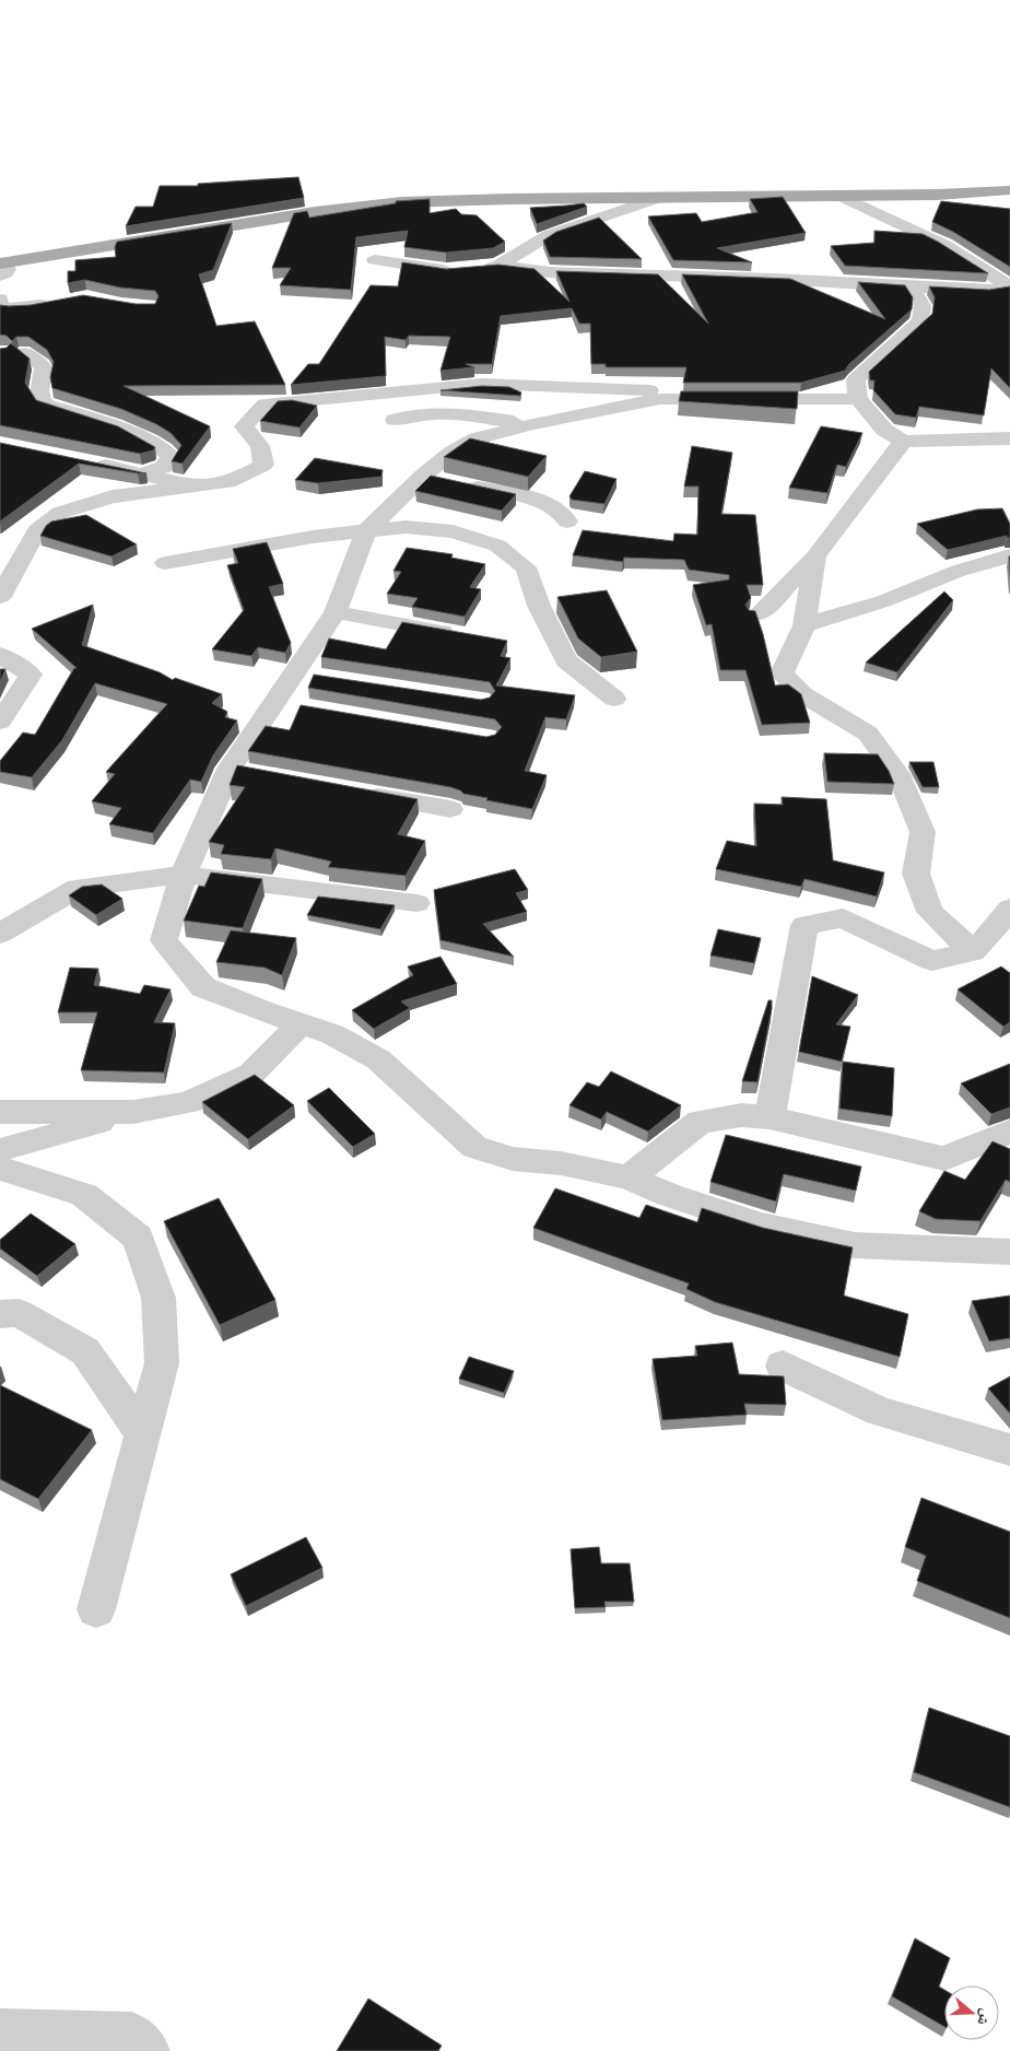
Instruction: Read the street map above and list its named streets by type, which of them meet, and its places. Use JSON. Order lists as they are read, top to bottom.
{
  "north": "right"
}
